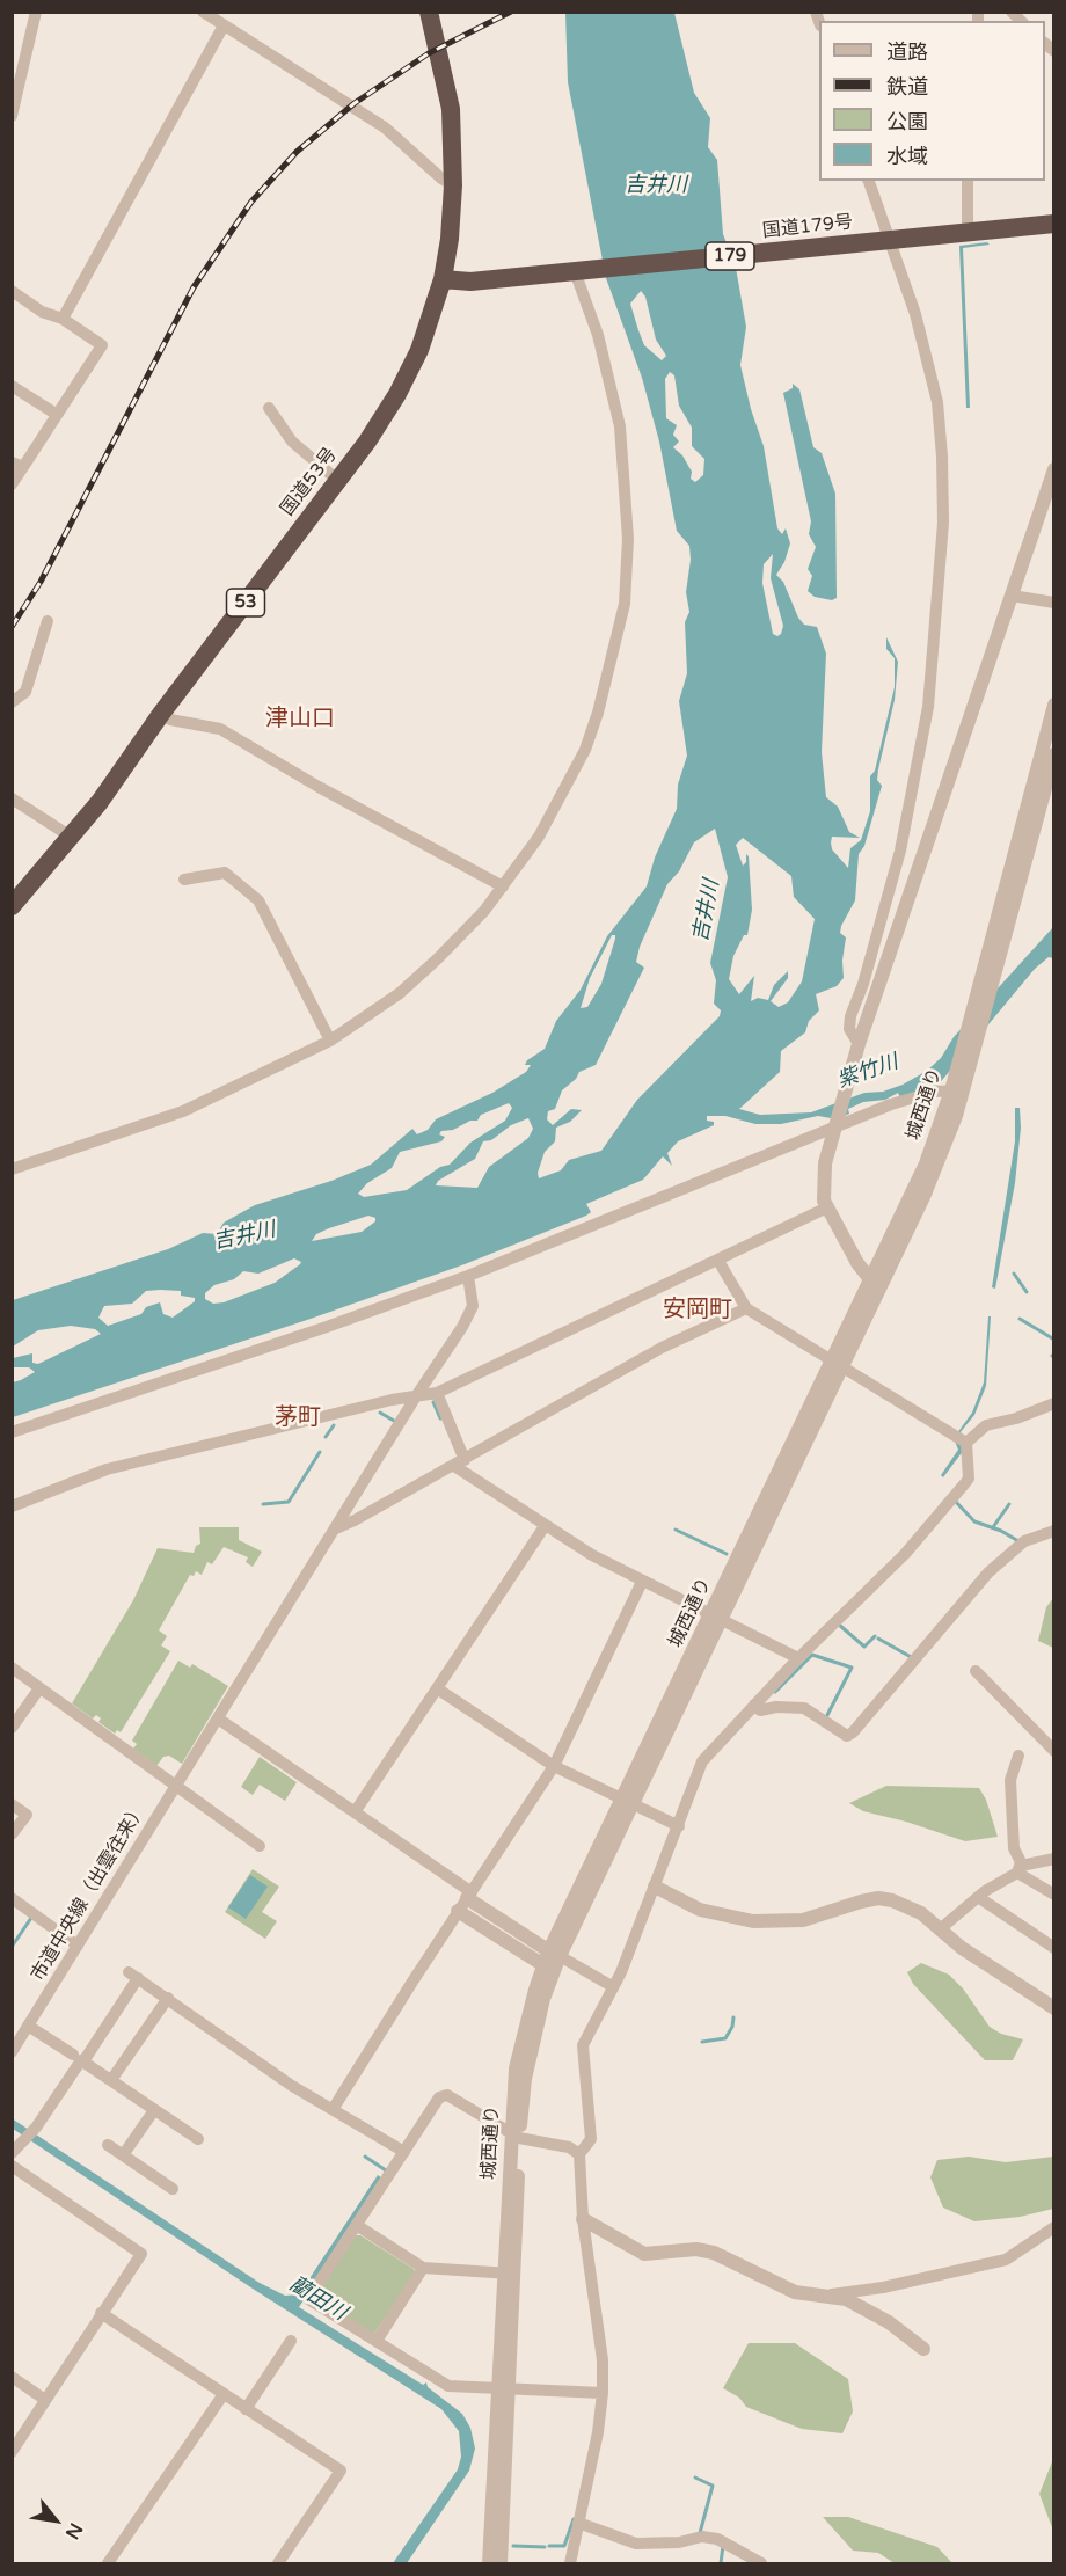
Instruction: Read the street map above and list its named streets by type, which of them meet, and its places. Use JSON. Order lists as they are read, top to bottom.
{
  "streets": {
    "highway": [
      "国道179号",
      "179",
      "国道53号",
      "53"
    ],
    "street": ["城西通り", "市道中央線（出雲往来）"]
  },
  "crossings": [
    ["国道179号", "国道53号"]
  ],
  "districts": ["津山口", "安岡町", "茅町"],
  "water": ["吉井川", "紫竹川", "藺田川"],
  "legend": [
    "道路",
    "鉄道",
    "公園",
    "水域"
  ],
  "north": "bottom right"
}
